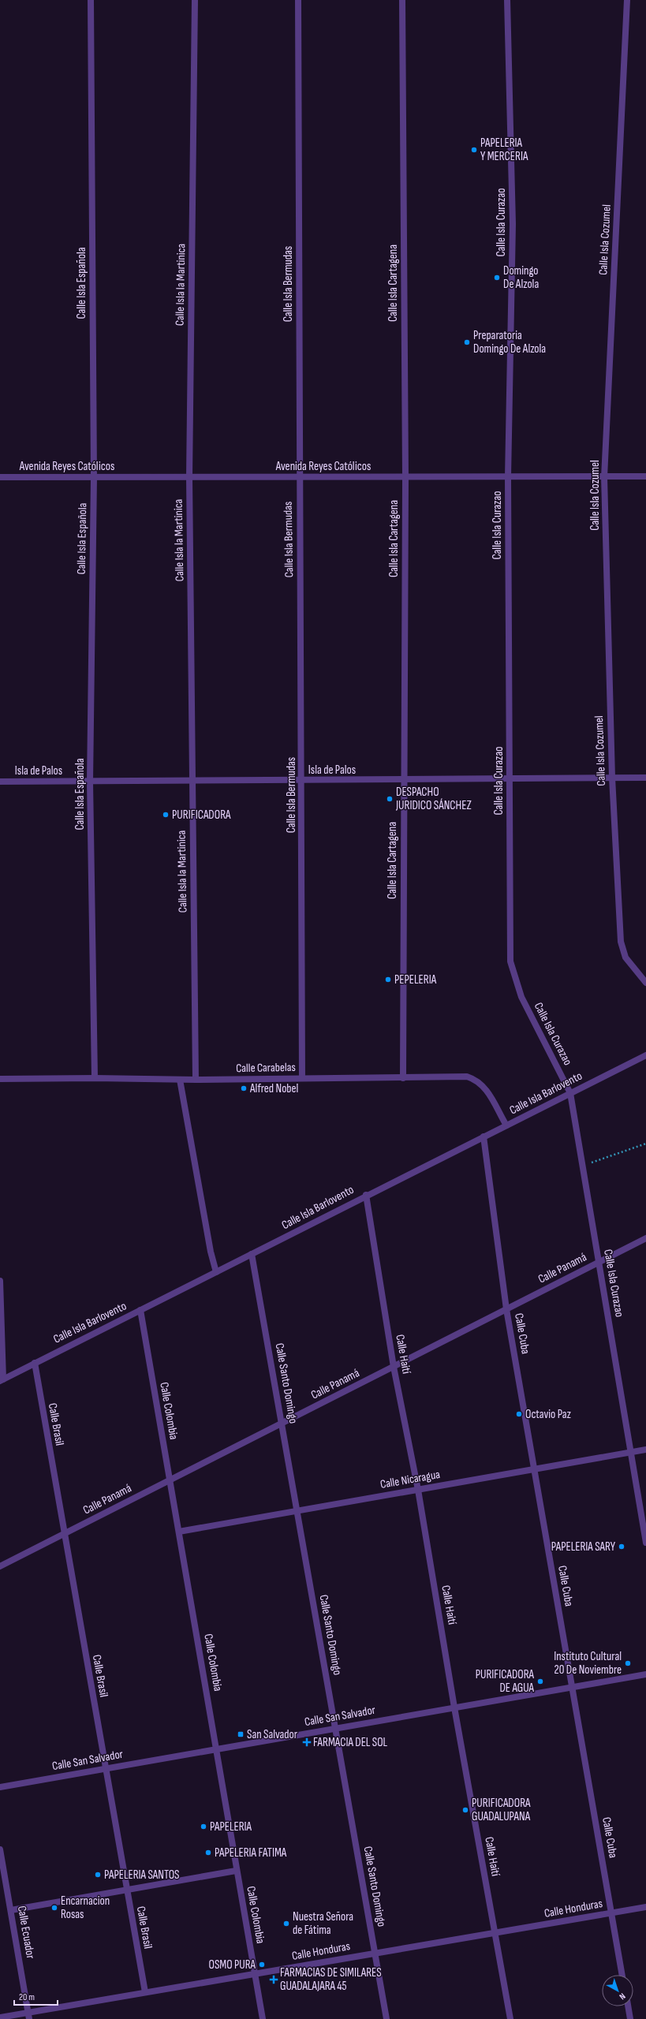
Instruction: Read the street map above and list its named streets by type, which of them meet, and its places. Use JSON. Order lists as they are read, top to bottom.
{
  "streets": {
    "street": [
      "Calle Isla Curazao",
      "Calle Isla Cozumel",
      "Calle Isla Española",
      "Calle Isla Cartagena",
      "Calle Isla Bermudas",
      "Calle Isla la Martinica",
      "Avenida Reyes Católicos",
      "Isla de Palos",
      "Calle Carabelas",
      "Calle Isla Barlovento",
      "Calle Panamá",
      "Calle Cuba",
      "Calle Haití",
      "Calle Santo Domingo",
      "Calle Colombia",
      "Calle Brasil",
      "Calle Nicaragua",
      "Calle San Salvador",
      "Calle Honduras",
      "Calle Ecuador"
    ]
  },
  "crossings": [
    ["Calle Isla Curazao", "Avenida Reyes Católicos"],
    ["Calle Isla Curazao", "Isla de Palos"],
    ["Calle Isla Curazao", "Calle Isla Barlovento"],
    ["Calle Isla Curazao", "Calle Panamá"],
    ["Calle Isla Curazao", "Calle Nicaragua"],
    ["Calle Isla Cozumel", "Avenida Reyes Católicos"],
    ["Calle Isla Cozumel", "Isla de Palos"],
    ["Calle Isla Española", "Avenida Reyes Católicos"],
    ["Calle Isla Española", "Isla de Palos"],
    ["Calle Isla Española", "Calle Carabelas"],
    ["Calle Isla Cartagena", "Avenida Reyes Católicos"],
    ["Calle Isla Cartagena", "Isla de Palos"],
    ["Calle Isla Cartagena", "Calle Carabelas"],
    ["Calle Isla Bermudas", "Avenida Reyes Católicos"],
    ["Calle Isla Bermudas", "Isla de Palos"],
    ["Calle Isla Bermudas", "Calle Carabelas"],
    ["Calle Isla la Martinica", "Avenida Reyes Católicos"],
    ["Calle Isla la Martinica", "Isla de Palos"],
    ["Calle Isla la Martinica", "Calle Carabelas"],
    ["Calle Carabelas", "Calle Isla Barlovento"],
    ["Calle Isla Barlovento", "Calle Cuba"],
    ["Calle Isla Barlovento", "Calle Haití"],
    ["Calle Isla Barlovento", "Calle Santo Domingo"],
    ["Calle Isla Barlovento", "Calle Colombia"],
    ["Calle Isla Barlovento", "Calle Brasil"],
    ["Calle Panamá", "Calle Cuba"],
    ["Calle Panamá", "Calle Haití"],
    ["Calle Panamá", "Calle Santo Domingo"],
    ["Calle Panamá", "Calle Colombia"],
    ["Calle Panamá", "Calle Brasil"],
    ["Calle Cuba", "Calle Nicaragua"],
    ["Calle Cuba", "Calle San Salvador"],
    ["Calle Cuba", "Calle Honduras"],
    ["Calle Haití", "Calle Nicaragua"],
    ["Calle Haití", "Calle San Salvador"],
    ["Calle Haití", "Calle Honduras"],
    ["Calle Santo Domingo", "Calle Nicaragua"],
    ["Calle Santo Domingo", "Calle San Salvador"],
    ["Calle Santo Domingo", "Calle Honduras"],
    ["Calle Colombia", "Calle Nicaragua"],
    ["Calle Colombia", "Calle San Salvador"],
    ["Calle Colombia", "Calle Honduras"],
    ["Calle Brasil", "Calle San Salvador"],
    ["Calle Brasil", "Calle Honduras"],
    ["Calle Honduras", "Calle Ecuador"]
  ],
  "places": {
    "other": [
      "PAPELERIA Y MERCERIA",
      "Domingo De Alzola",
      "Preparatoria Domingo De Alzola",
      "DESPACHO JURIDICO SÁNCHEZ",
      "PURIFICADORA",
      "PEPELERIA",
      "Alfred Nobel",
      "Octavio Paz",
      "PAPELERIA SARY",
      "Instituto Cultural 20 De Noviembre",
      "PURIFICADORA DE AGUA",
      "PURIFICADORA GUADALUPANA",
      "PAPELERIA",
      "PAPELERIA FATIMA",
      "PAPELERIA SANTOS",
      "Encarnacion Rosas",
      "Nuestra Señora de Fátima",
      "OSMO PURA"
    ],
    "transit": ["San Salvador"],
    "health": ["FARMACIA DEL SOL", "FARMACIAS DE SIMILARES GUADALAJARA 45"]
  },
  "scale_bar": "20 m",
  "north": "bottom right"
}
